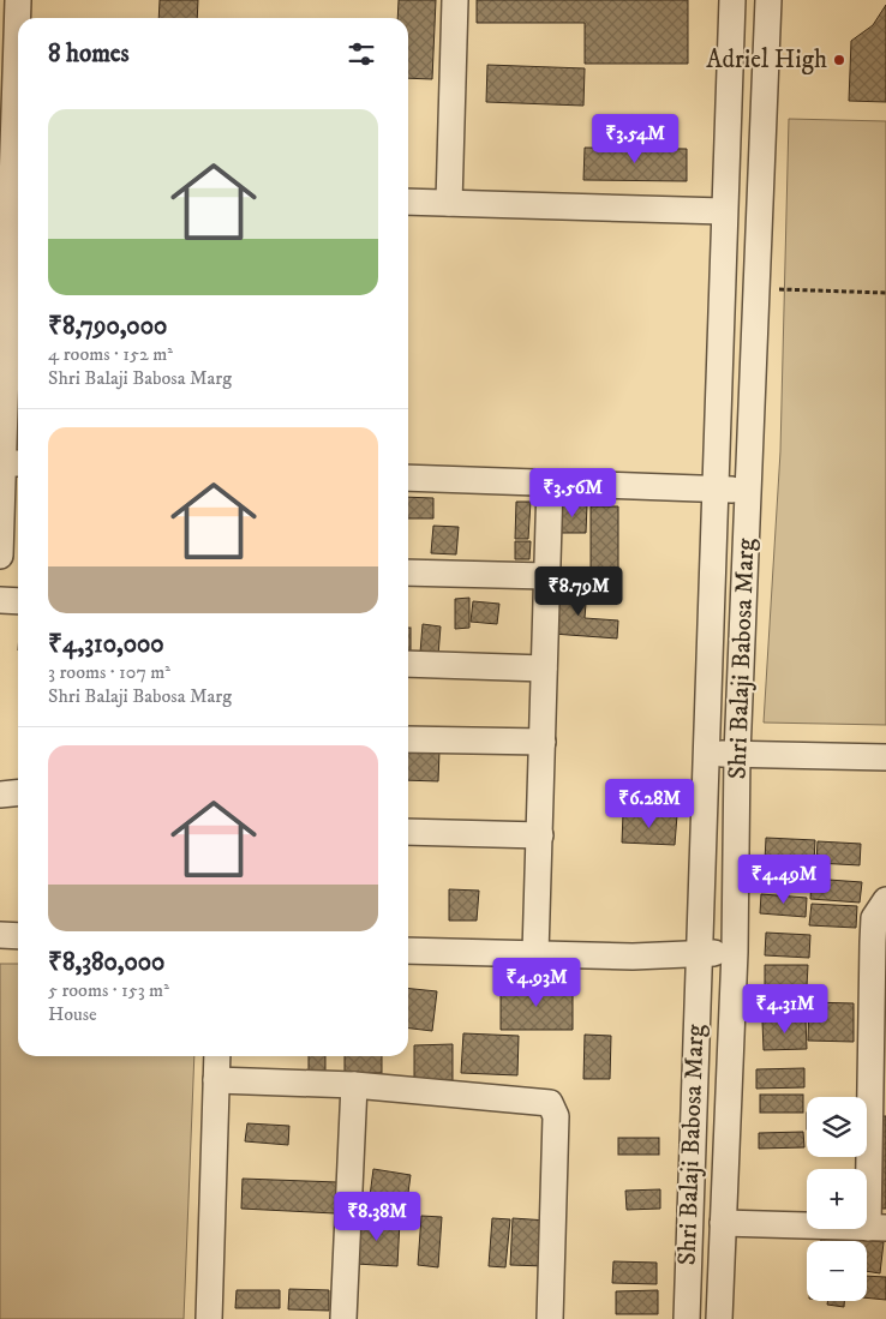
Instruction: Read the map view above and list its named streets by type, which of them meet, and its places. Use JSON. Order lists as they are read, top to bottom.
{
  "streets": {
    "street": ["Shri Balaji Babosa Marg"]
  },
  "places": ["Adriel High"],
  "page": {
    "heading": "8 homes",
    "list": [
      {
        "name": "₹8,790,000",
        "note": "4 rooms · 152 m² · Shri Balaji Babosa Marg"
      },
      {
        "name": "₹4,310,000",
        "note": "3 rooms · 107 m² · Shri Balaji Babosa Marg"
      },
      {
        "name": "₹8,380,000",
        "note": "5 rooms · 153 m² · House"
      }
    ],
    "price": [
      "₹3.54M",
      "₹3.56M",
      "₹8.79M",
      "₹6.28M",
      "₹4.49M",
      "₹4.93M",
      "₹4.31M",
      "₹8.38M"
    ],
    "map_buttons": ["+", "−"]
  }
}
